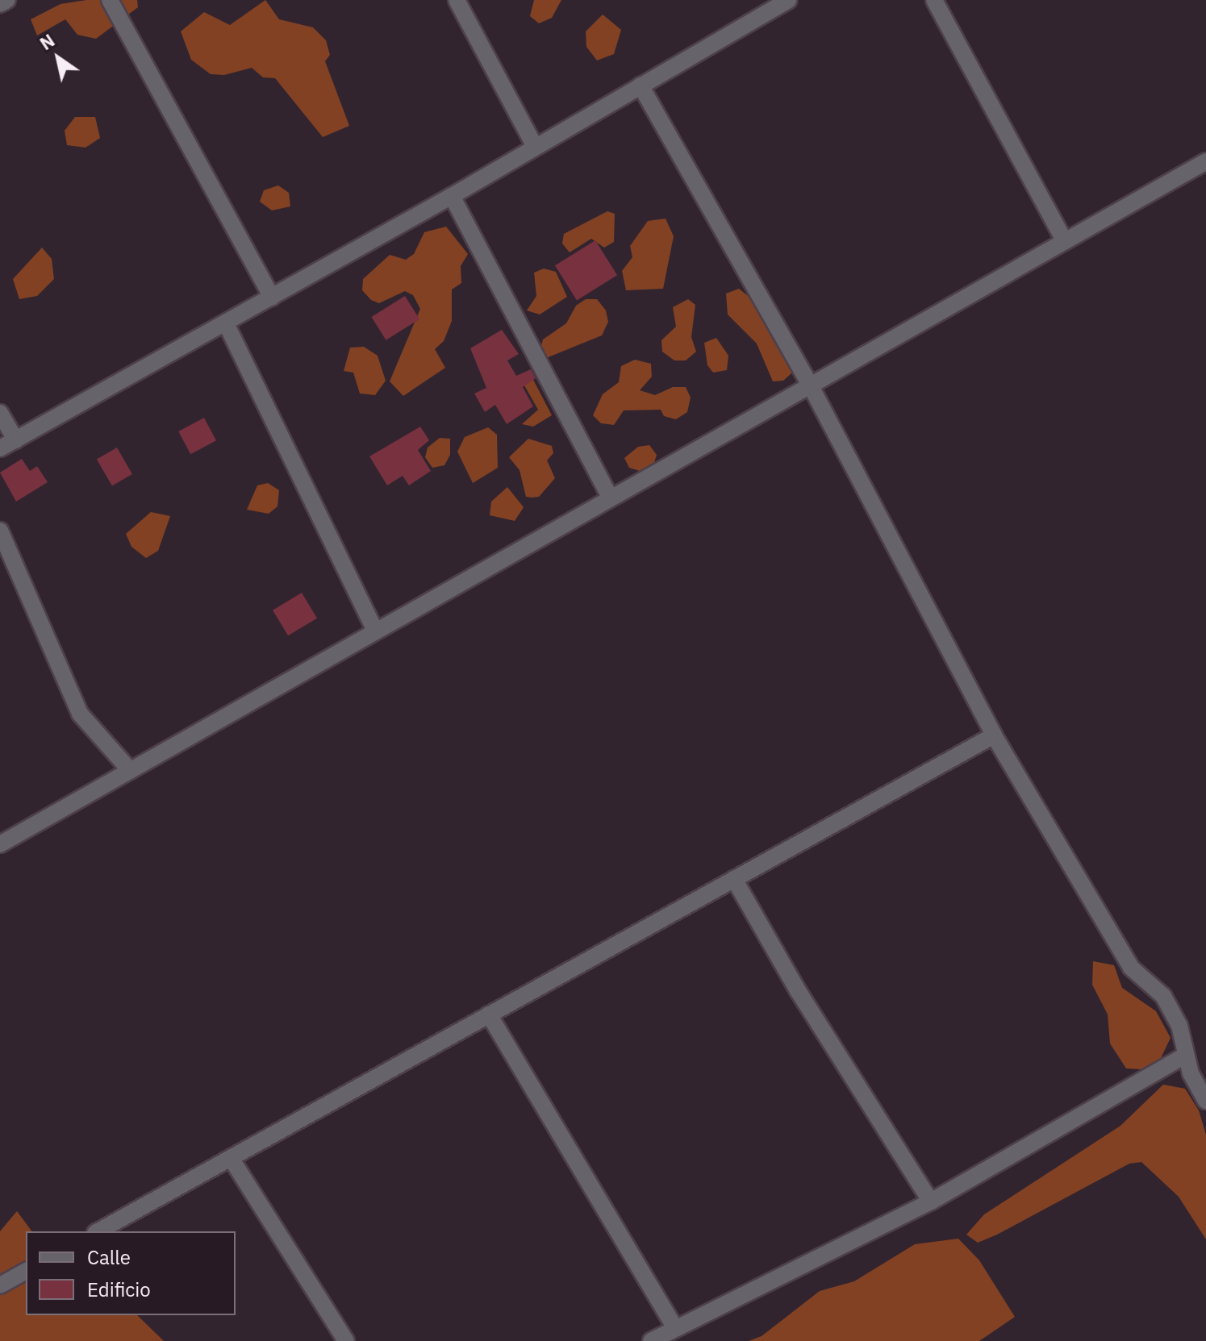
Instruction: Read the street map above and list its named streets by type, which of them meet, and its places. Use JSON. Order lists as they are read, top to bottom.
{
  "legend": ["Calle", "Edificio"],
  "north": "top left"
}
